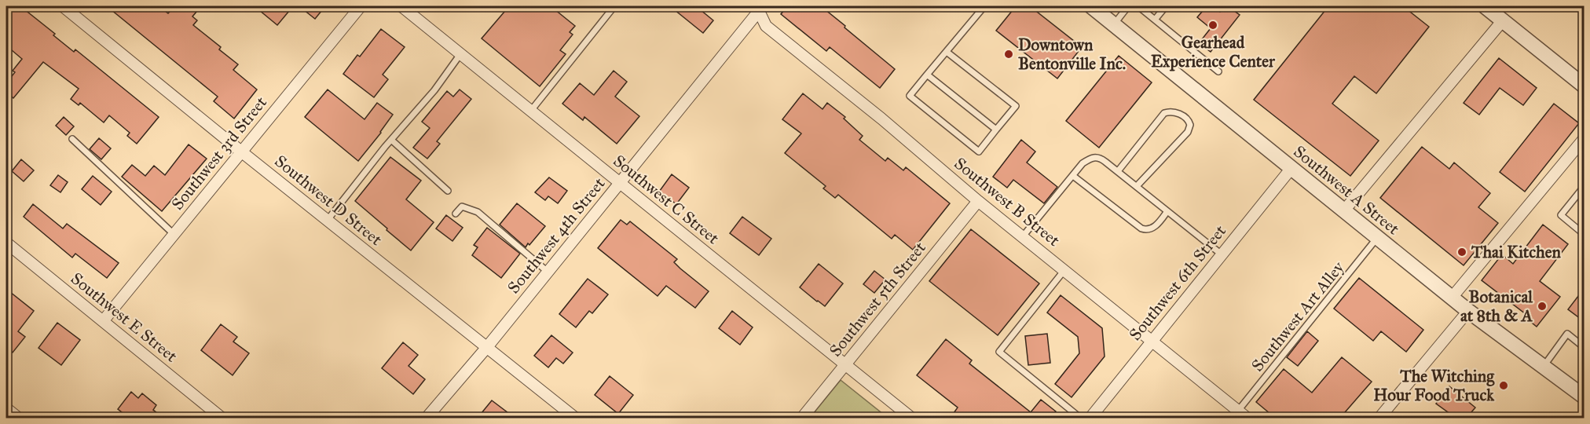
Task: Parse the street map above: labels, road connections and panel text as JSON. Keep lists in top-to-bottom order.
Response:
{
  "streets": {
    "street": [
      "Southwest 3rd Street",
      "Southwest A Street",
      "Southwest C Street",
      "Southwest D Street",
      "Southwest B Street",
      "Southwest 4th Street",
      "Southwest 6th Street",
      "Southwest 5th Street",
      "Southwest E Street"
    ],
    "lane": ["Southwest Art Alley"]
  },
  "crossings": [
    ["Southwest 3rd Street", "Southwest D Street"],
    ["Southwest 3rd Street", "Southwest E Street"],
    ["Southwest A Street", "Southwest 6th Street"],
    ["Southwest A Street", "Southwest Art Alley"],
    ["Southwest C Street", "Southwest 4th Street"],
    ["Southwest C Street", "Southwest 5th Street"],
    ["Southwest D Street", "Southwest 4th Street"],
    ["Southwest B Street", "Southwest 4th Street"],
    ["Southwest B Street", "Southwest 6th Street"],
    ["Southwest B Street", "Southwest 5th Street"],
    ["Southwest B Street", "Southwest Art Alley"]
  ],
  "places": [
    "Gearhead Experience Center",
    "Downtown Bentonville Inc.",
    "Thai Kitchen",
    "Botanical at 8th & A",
    "The Witching Hour Food Truck"
  ]
}
